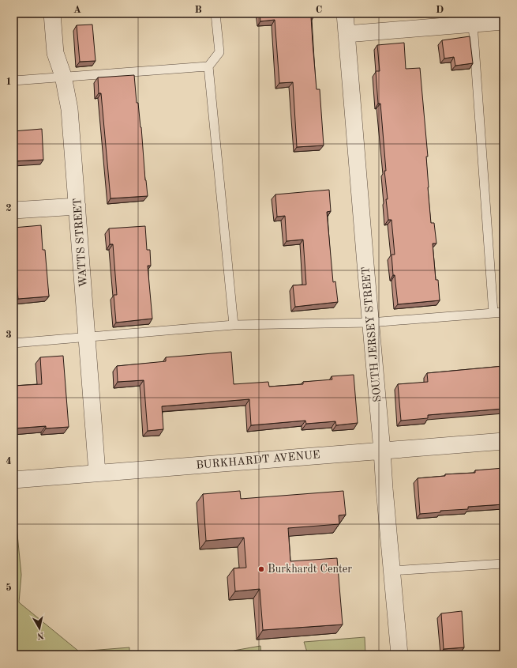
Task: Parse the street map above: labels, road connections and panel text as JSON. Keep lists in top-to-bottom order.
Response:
{
  "streets": {
    "street": ["WATTS STREET", "SOUTH JERSEY STREET", "BURKHARDT AVENUE"]
  },
  "crossings": [
    ["WATTS STREET", "BURKHARDT AVENUE"],
    ["SOUTH JERSEY STREET", "BURKHARDT AVENUE"]
  ],
  "places": ["Burkhardt Center"],
  "north": "bottom",
  "grid": {
    "columns": [
      "A",
      "B",
      "C",
      "D"
    ],
    "rows": [
      "1",
      "2",
      "3",
      "4",
      "5"
    ]
  }
}
